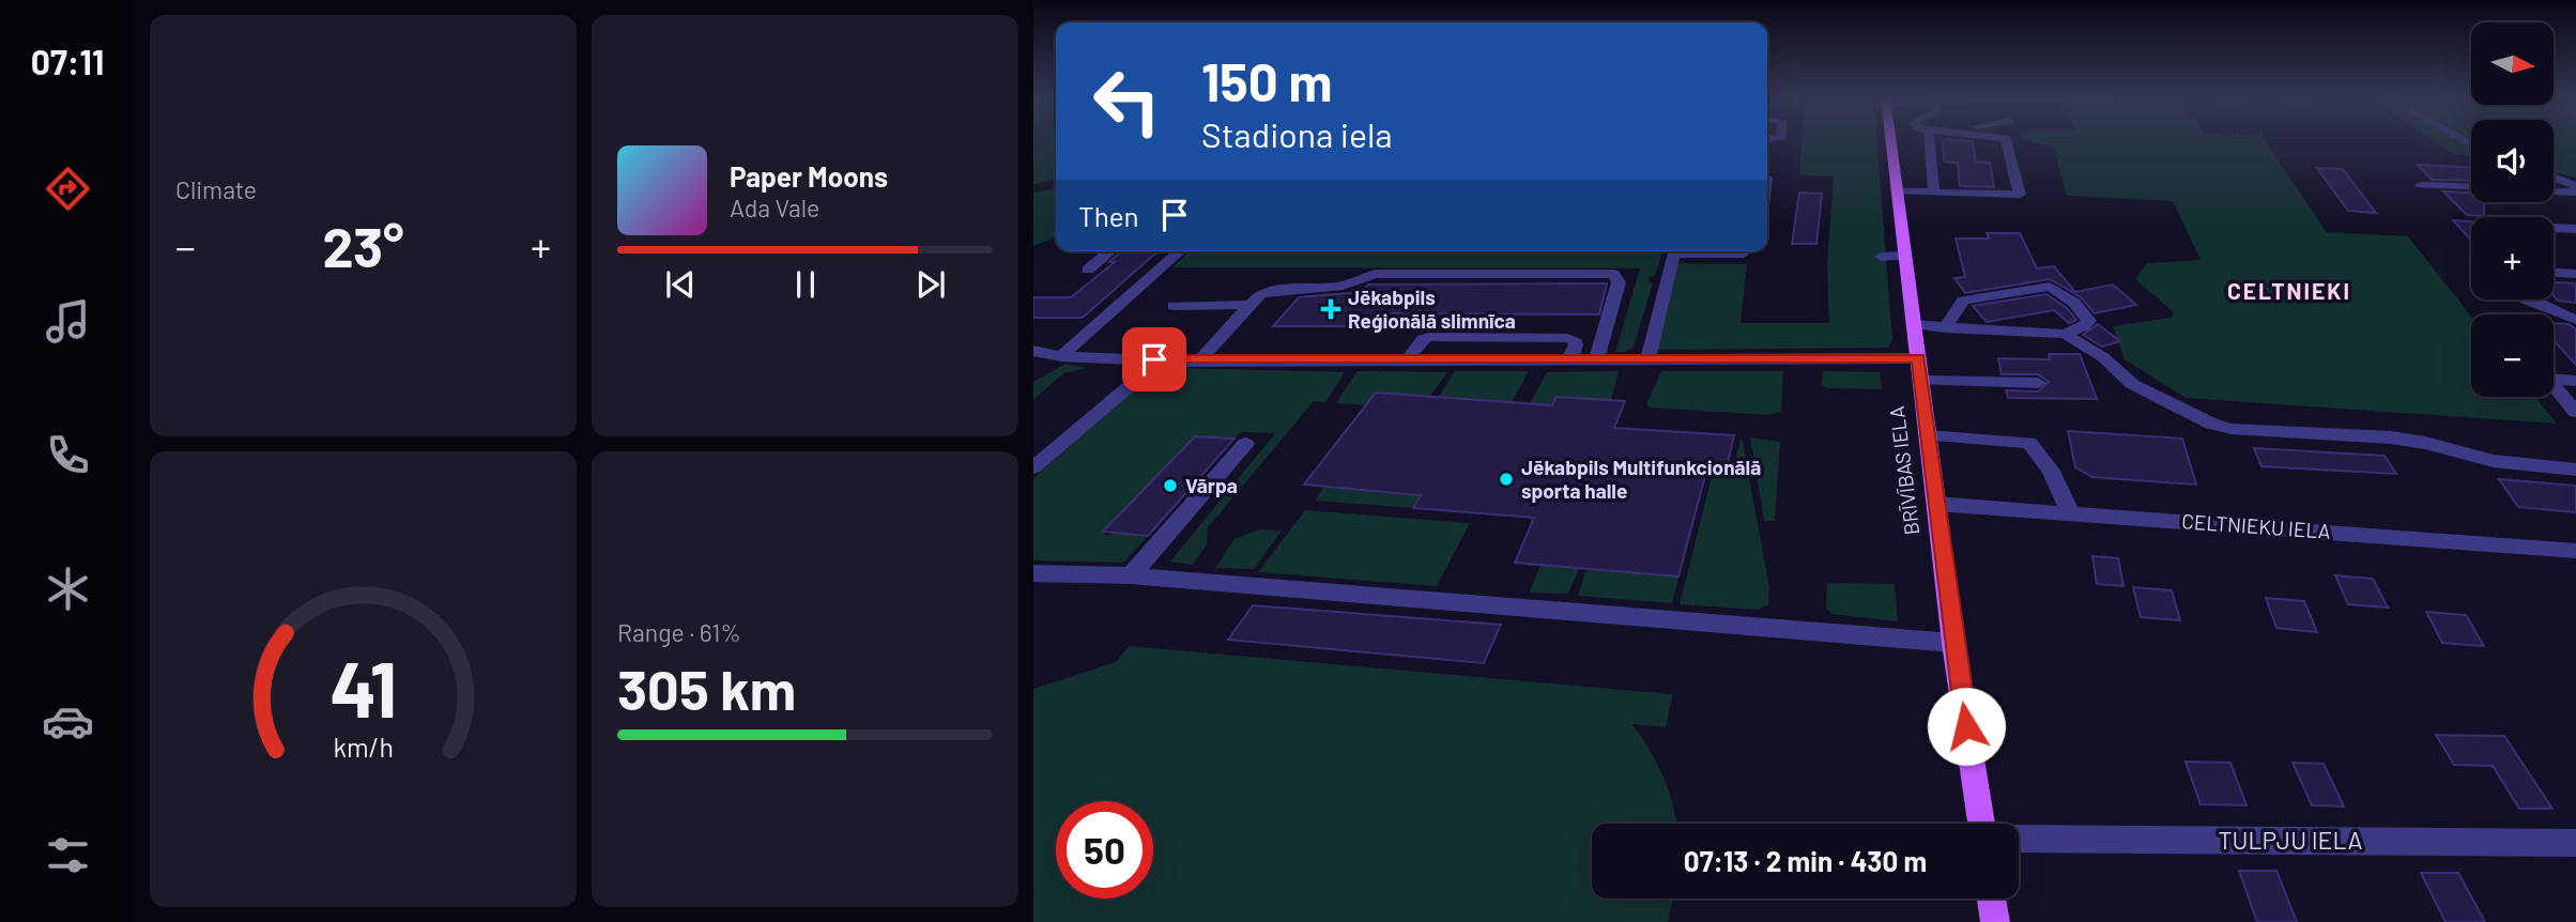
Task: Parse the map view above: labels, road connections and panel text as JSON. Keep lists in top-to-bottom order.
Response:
{
  "streets": {
    "main road": ["BRĪVĪBAS IELA"],
    "street": ["CELTNIEKU IELA", "TULPJU IELA"]
  },
  "crossings": [
    ["BRĪVĪBAS IELA", "CELTNIEKU IELA"]
  ],
  "districts": ["CELTNIEKI"],
  "places": {
    "health": ["Jēkabpils Reģionālā slimnīca"],
    "other": ["Jēkabpils Multifunkcionālā sporta halle", "Vārpa"]
  },
  "north": "right",
  "page": {
    "tabs": "07:11",
    "tile": [
      "Climate",
      ["Range · 61%", "305 km"]
    ],
    "map_buttons": ["+", "−"],
    "turn": ["150 m", "Stadiona iela"],
    "song": ["Paper Moons", "Ada Vale"],
    "then": "Then",
    "heat": ["−", "23°", "+"],
    "limit": "50",
    "trip": "07:13 · 2 min · 430 m",
    "gauge": ["41", "km/h"]
  }
}
